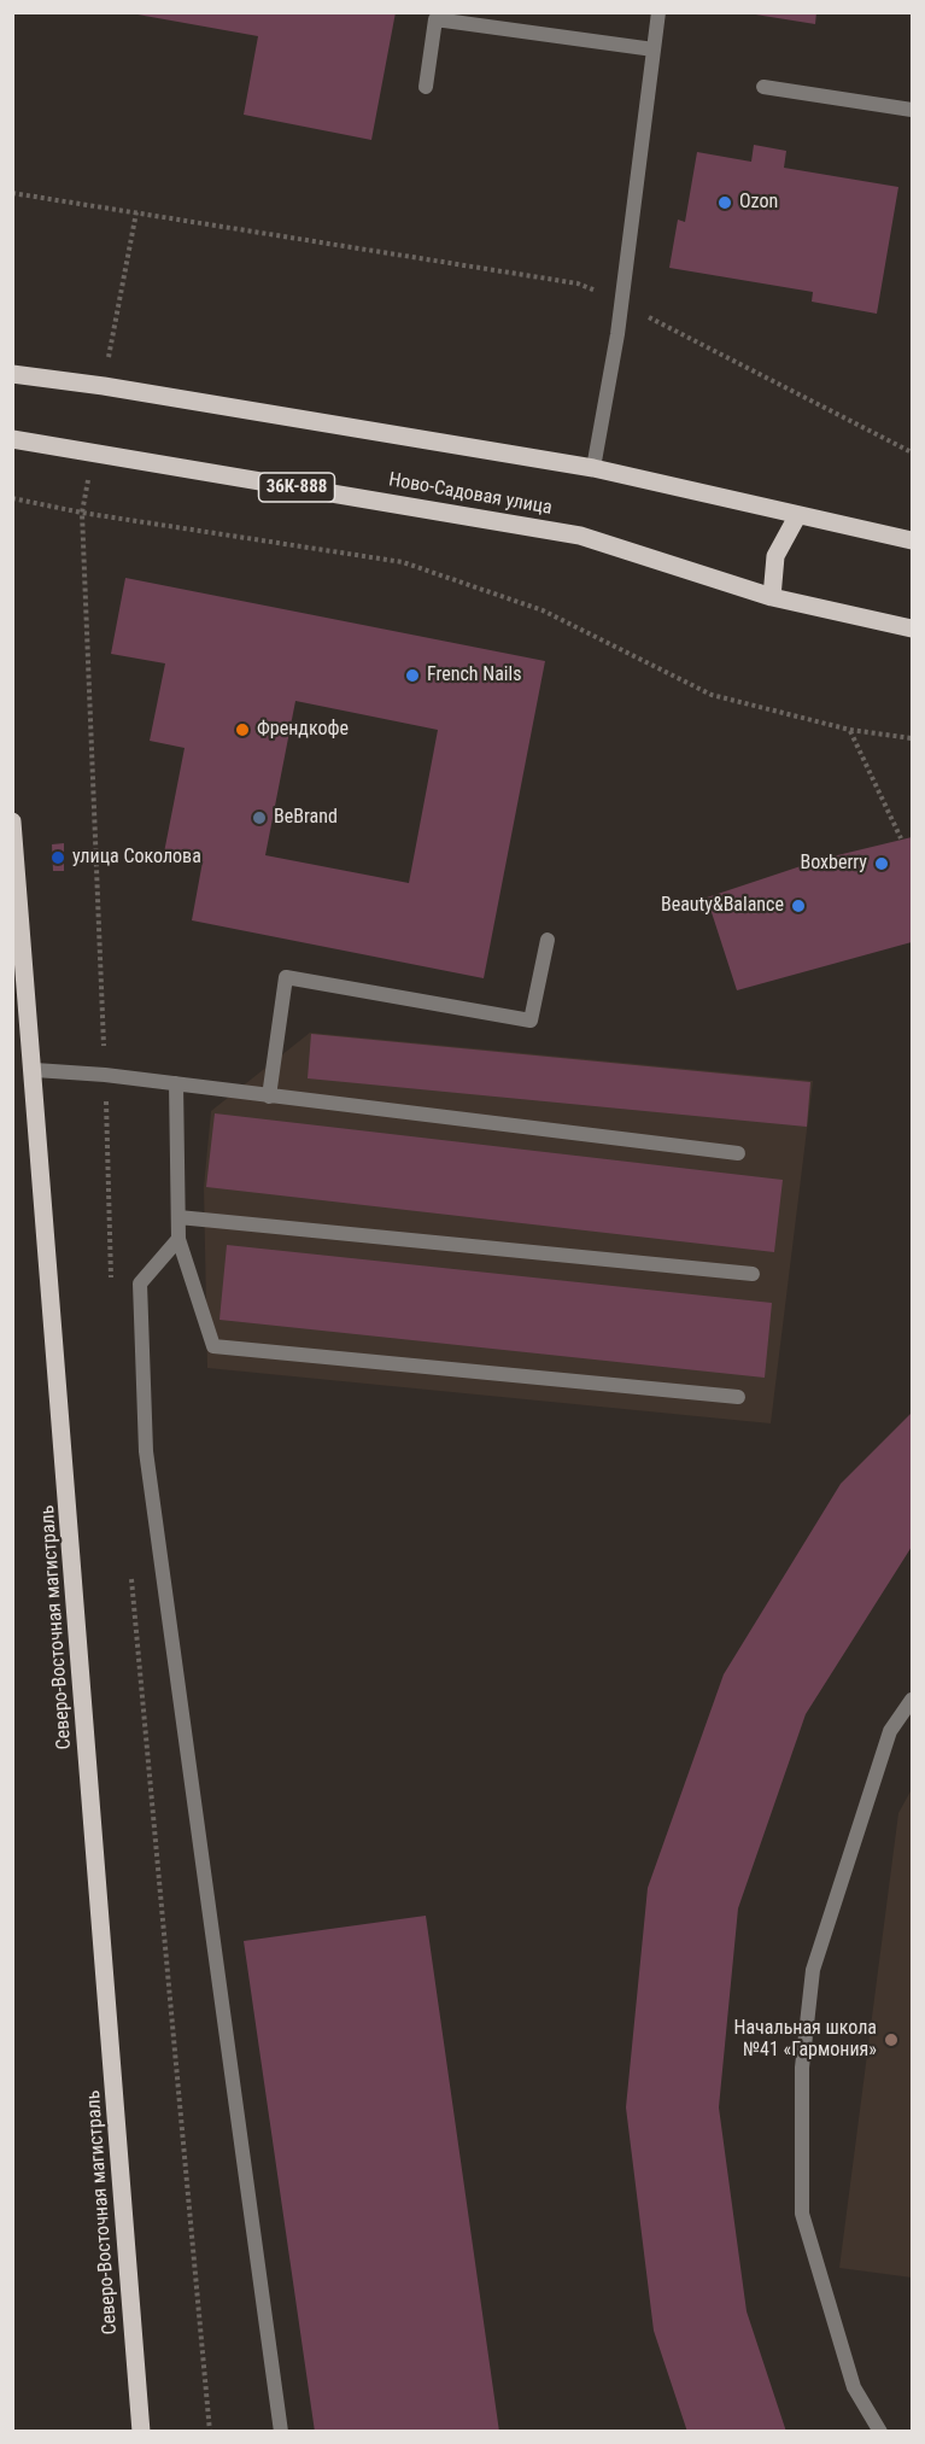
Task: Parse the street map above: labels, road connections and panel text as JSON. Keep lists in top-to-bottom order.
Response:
{
  "streets": {
    "main road": ["36К-888", "Ново-Садовая улица", "Северо-Восточная магистраль"]
  },
  "places": [
    "Ozon",
    "French Nails",
    "Френдкофе",
    "BeBrand",
    "улица Соколова",
    "Boxberry",
    "Beauty&Balance",
    "Начальная школа №41 «Гармония»"
  ]
}
